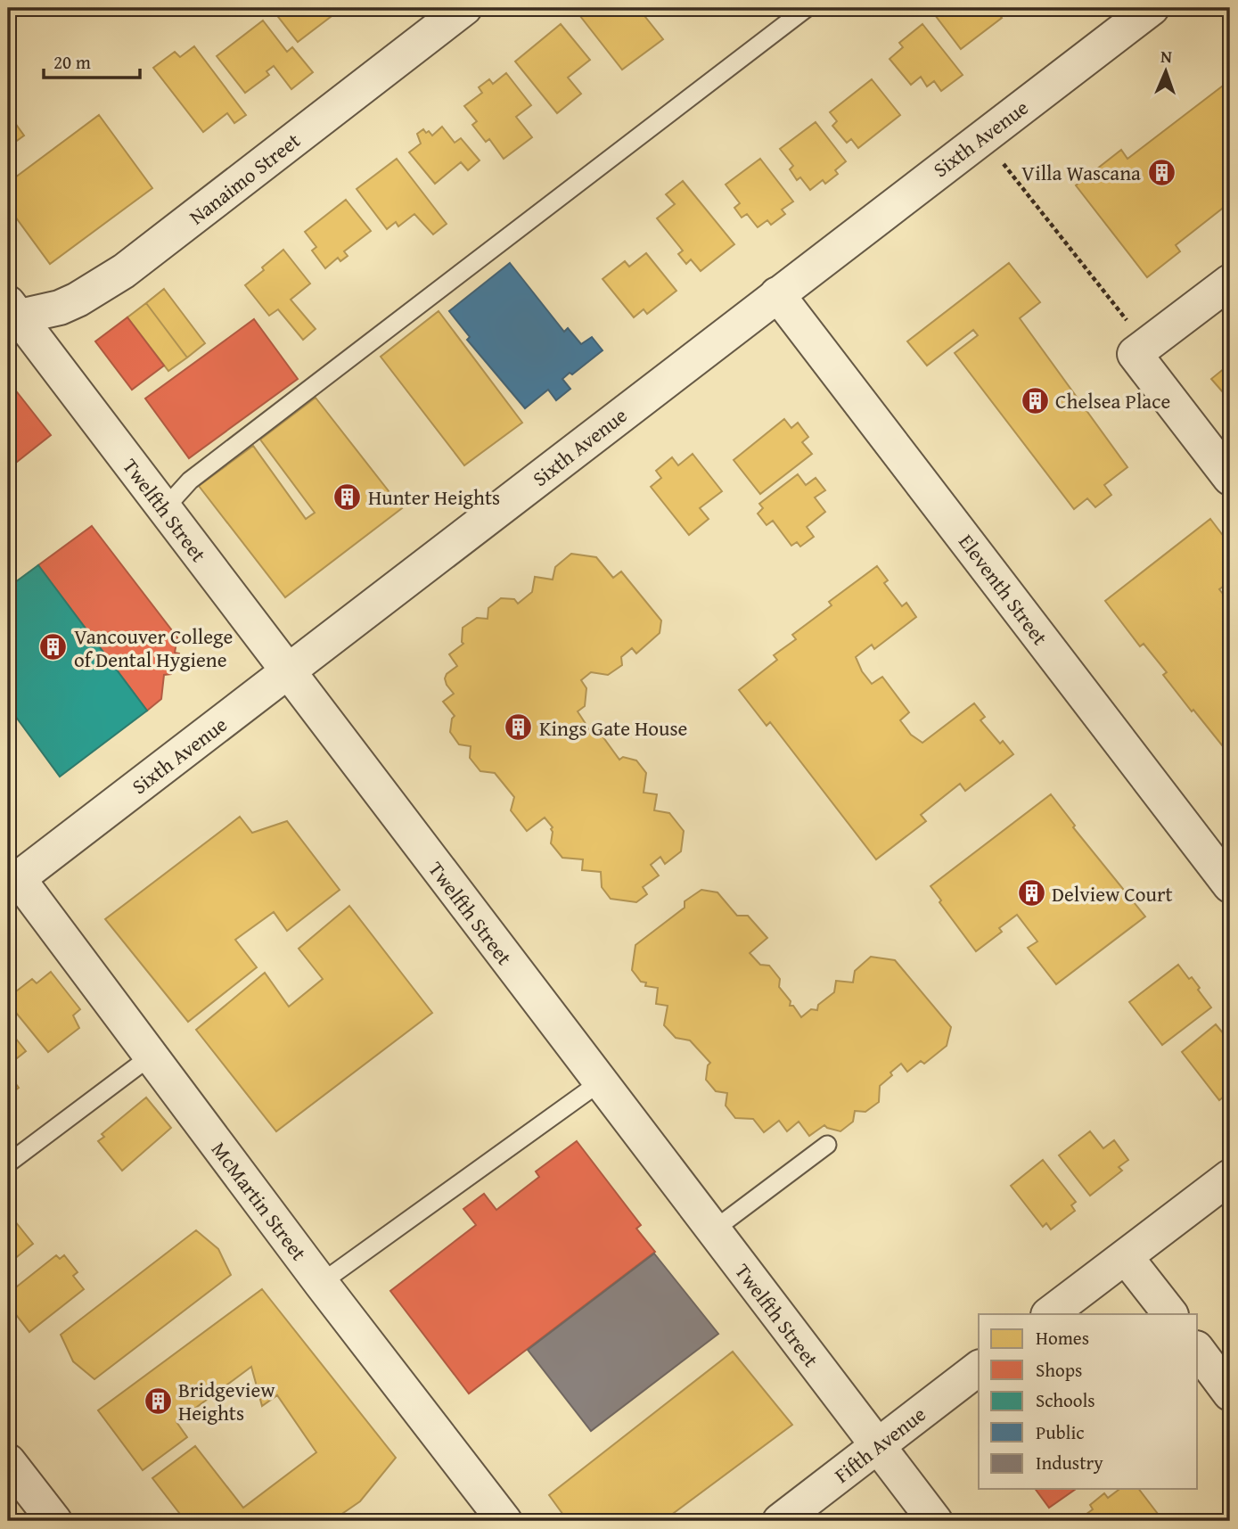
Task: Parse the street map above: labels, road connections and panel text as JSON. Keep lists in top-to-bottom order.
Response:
{
  "streets": {
    "street": [
      "Sixth Avenue",
      "Nanaimo Street",
      "Twelfth Street",
      "Eleventh Street",
      "McMartin Street",
      "Fifth Avenue"
    ]
  },
  "crossings": [
    ["Sixth Avenue", "Twelfth Street"],
    ["Sixth Avenue", "Eleventh Street"],
    ["Sixth Avenue", "McMartin Street"],
    ["Nanaimo Street", "Twelfth Street"],
    ["Twelfth Street", "Fifth Avenue"]
  ],
  "places": {
    "building": [
      "Villa Wascana",
      "Chelsea Place",
      "Hunter Heights",
      "Vancouver College of Dental Hygiene",
      "Kings Gate House",
      "Delview Court",
      "Bridgeview Heights"
    ]
  },
  "legend": [
    "Homes",
    "Shops",
    "Schools",
    "Public",
    "Industry"
  ],
  "scale_bar": "20 m",
  "north": "top"
}
